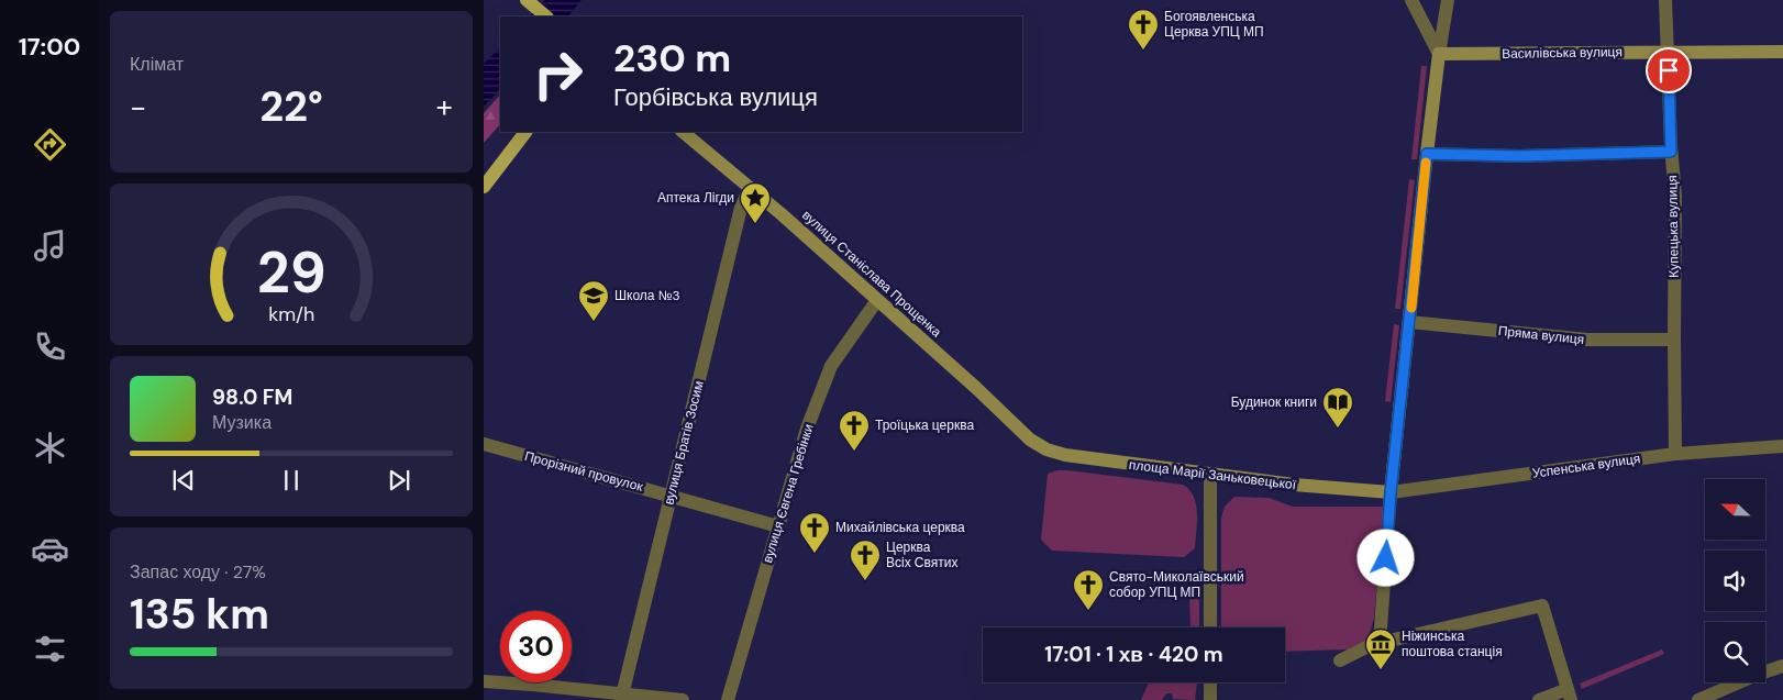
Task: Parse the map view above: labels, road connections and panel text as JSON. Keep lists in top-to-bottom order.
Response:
{
  "streets": {
    "main road": ["Василівська вулиця", "вулиця Станіслава Прощенка", "площа Марії Заньковецької"],
    "street": [
      "Купецька вулиця",
      "Пряма вулиця",
      "вулиця Братів Зосим",
      "Успенська вулиця",
      "Прорізний провулок",
      "вулиця Євгена Гребінки"
    ]
  },
  "crossings": [
    ["Василівська вулиця", "Купецька вулиця"],
    ["Купецька вулиця", "Пряма вулиця"],
    ["Купецька вулиця", "Успенська вулиця"],
    ["вулиця Станіслава Прощенка", "вулиця Братів Зосим"],
    ["вулиця Станіслава Прощенка", "площа Марії Заньковецької"],
    ["вулиця Станіслава Прощенка", "вулиця Євгена Гребінки"],
    ["вулиця Братів Зосим", "Прорізний провулок"],
    ["Успенська вулиця", "площа Марії Заньковецької"],
    ["Прорізний провулок", "вулиця Євгена Гребінки"]
  ],
  "places": {
    "church": [
      "Богоявленська Церква УПЦ МП",
      "Троїцька церква",
      "Михайлівська церква",
      "Церква Всіх Святих",
      "Свято-Миколаївський собор УПЦ МП"
    ],
    "place": ["Аптека Лігди"],
    "school or university": ["Школа №3"],
    "library": ["Будинок книги"],
    "museum": ["Ніжинська поштова станція"]
  },
  "north": "left",
  "page": {
    "tabs": "17:00",
    "tile": [
      "Клімат",
      ["Запас ходу · 27%", "135 km"]
    ],
    "turn": ["230 m", "Горбівська вулиця"],
    "heat": ["−", "22°", "+"],
    "song": ["98.0 FM", "Музика"],
    "limit": "30",
    "trip": "17:01 · 1 хв · 420 m",
    "gauge": ["29", "km/h"]
  }
}
